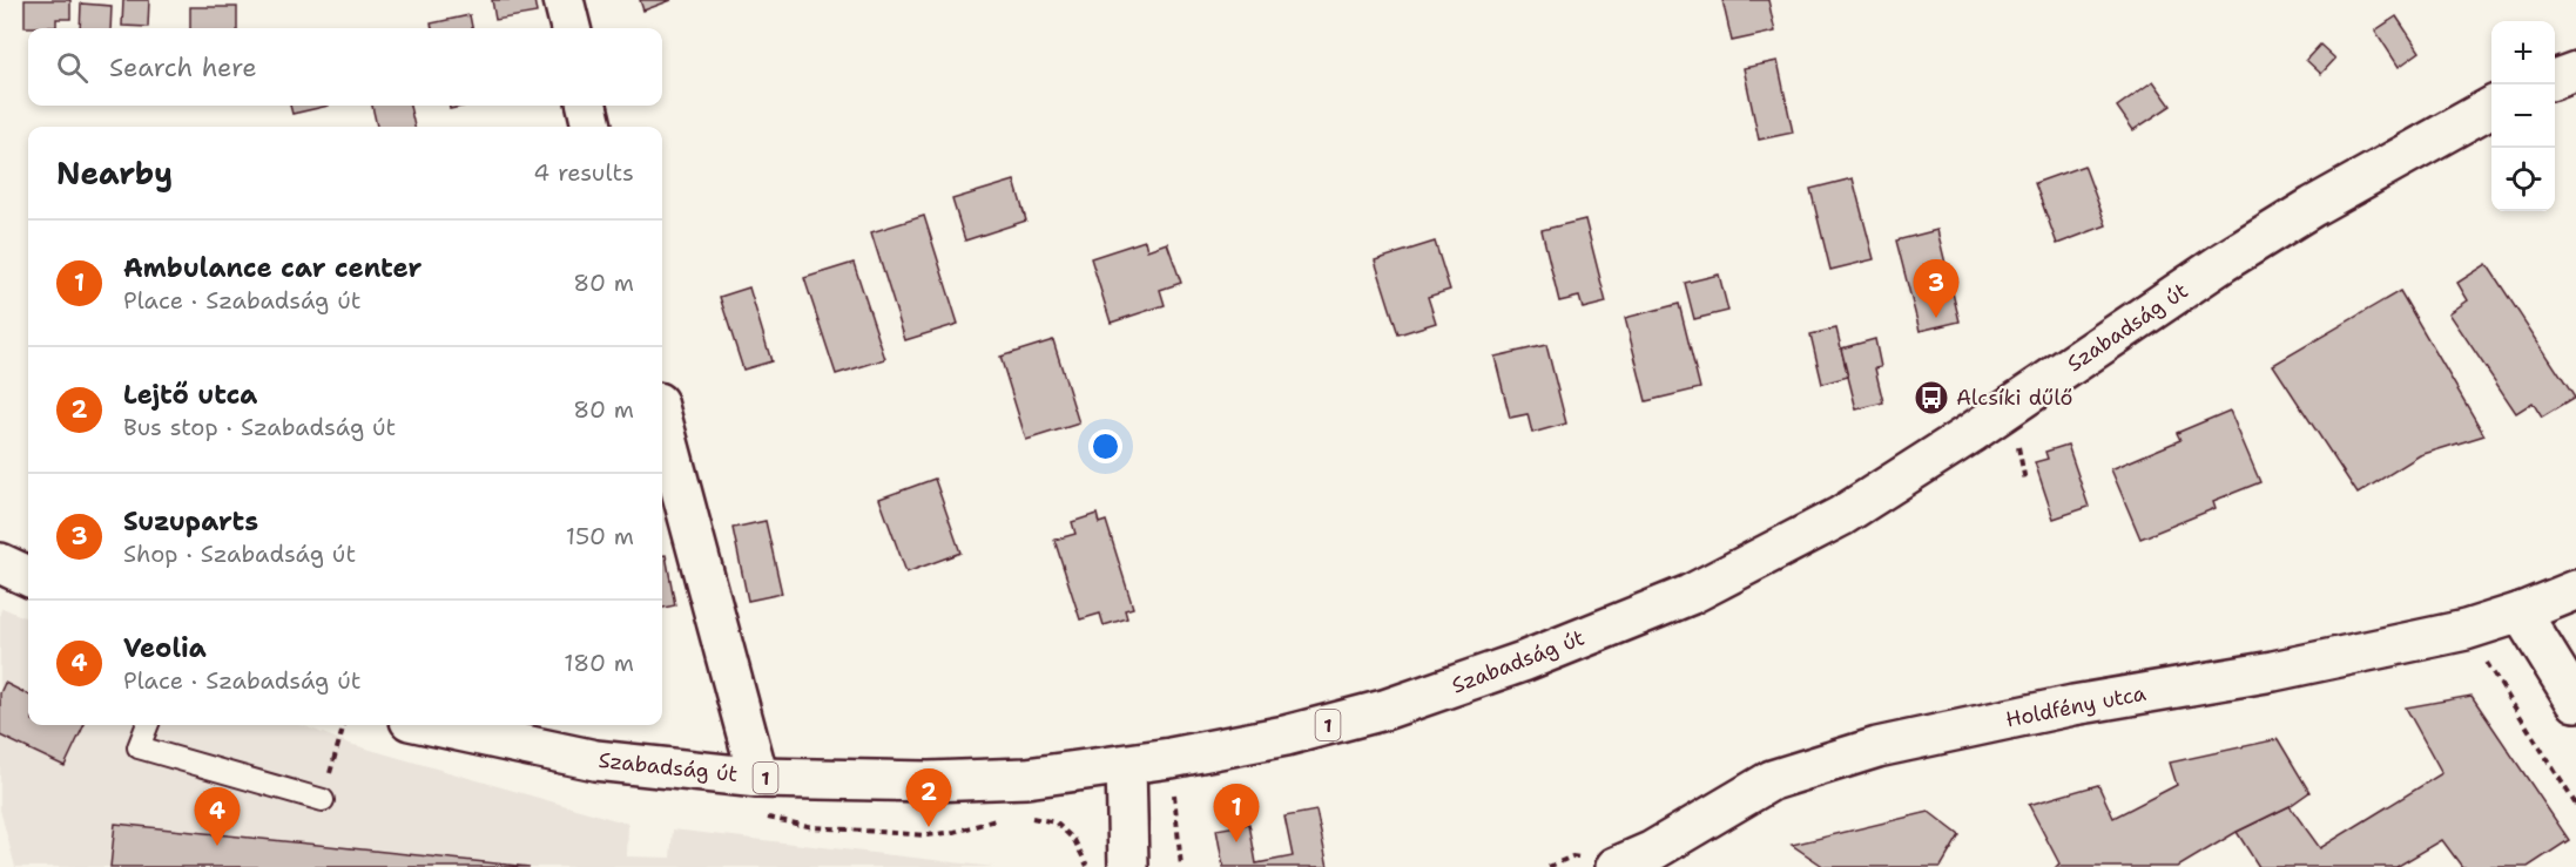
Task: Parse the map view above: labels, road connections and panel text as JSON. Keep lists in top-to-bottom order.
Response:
{
  "streets": {
    "main road": ["Szabadság út", "Holdfény utca", "1"]
  },
  "places": {
    "bus stop": ["Alcsíki dűlő"]
  },
  "page": {
    "map_buttons": ["+", "−"],
    "search": "Search here",
    "heading": ["Nearby", "4 results"],
    "list": [
      {
        "mark": "1",
        "name": "Ambulance car center",
        "note": "Place · Szabadság út",
        "value": "80 m"
      },
      {
        "mark": "2",
        "name": "Lejtő utca",
        "note": "Bus stop · Szabadság út",
        "value": "80 m"
      },
      {
        "mark": "3",
        "name": "Suzuparts",
        "note": "Shop · Szabadság út",
        "value": "150 m"
      },
      {
        "mark": "4",
        "name": "Veolia",
        "note": "Place · Szabadság út",
        "value": "180 m"
      }
    ],
    "pins": [
      "3",
      "2",
      "1",
      "4"
    ]
  }
}
